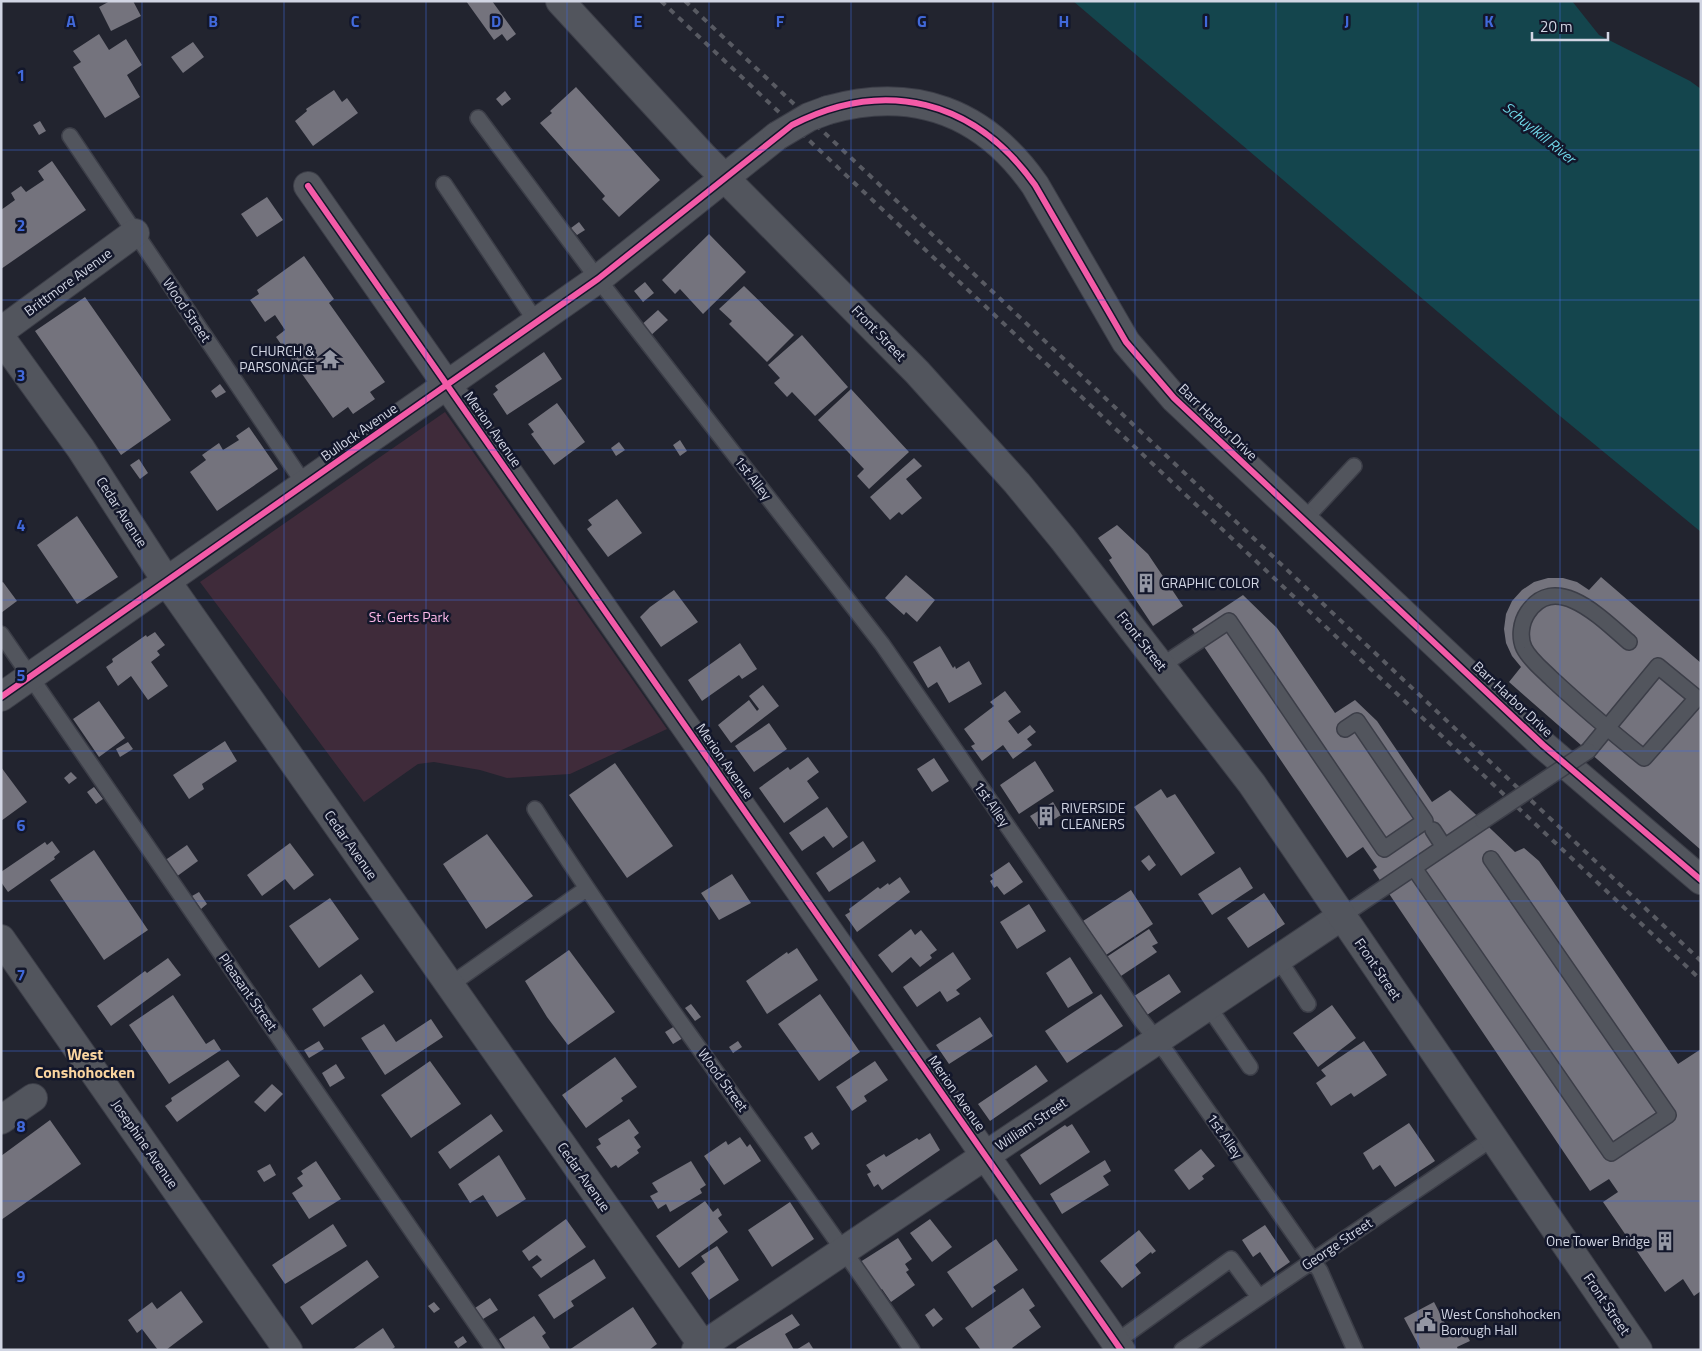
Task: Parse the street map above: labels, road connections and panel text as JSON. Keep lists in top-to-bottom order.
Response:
{
  "streets": {
    "street": [
      "Brittmore Avenue",
      "Front Street",
      "Barr Harbor Drive",
      "Merion Avenue",
      "Bullock Avenue",
      "Cedar Avenue",
      "William Street",
      "Josephine Avenue"
    ],
    "lane": [
      "Wood Street",
      "1st Alley",
      "Pleasant Street",
      "George Street"
    ]
  },
  "crossings": [
    ["Brittmore Avenue", "Wood Street"],
    ["Wood Street", "Bullock Avenue"],
    ["Wood Street", "William Street"],
    ["Front Street", "Barr Harbor Drive"],
    ["Front Street", "Bullock Avenue"],
    ["Front Street", "William Street"],
    ["Front Street", "George Street"],
    ["Barr Harbor Drive", "Bullock Avenue"],
    ["Merion Avenue", "Bullock Avenue"],
    ["Merion Avenue", "William Street"],
    ["Bullock Avenue", "1st Alley"],
    ["Bullock Avenue", "Cedar Avenue"],
    ["Bullock Avenue", "Pleasant Street"],
    ["1st Alley", "William Street"],
    ["1st Alley", "George Street"],
    ["Cedar Avenue", "William Street"]
  ],
  "districts": ["West Conshohocken"],
  "water": ["Schuylkill River"],
  "parks": ["St. Gerts Park"],
  "places": {
    "temple": ["CHURCH & PARSONAGE"],
    "building": ["GRAPHIC COLOR", "RIVERSIDE CLEANERS", "One Tower Bridge"],
    "public building": ["West Conshohocken Borough Hall"]
  },
  "scale_bar": "20 m",
  "grid": {
    "columns": [
      "A",
      "B",
      "C",
      "D",
      "E",
      "F",
      "G",
      "H",
      "I",
      "J",
      "K"
    ],
    "rows": [
      "1",
      "2",
      "3",
      "4",
      "5",
      "6",
      "7",
      "8",
      "9"
    ]
  }
}
